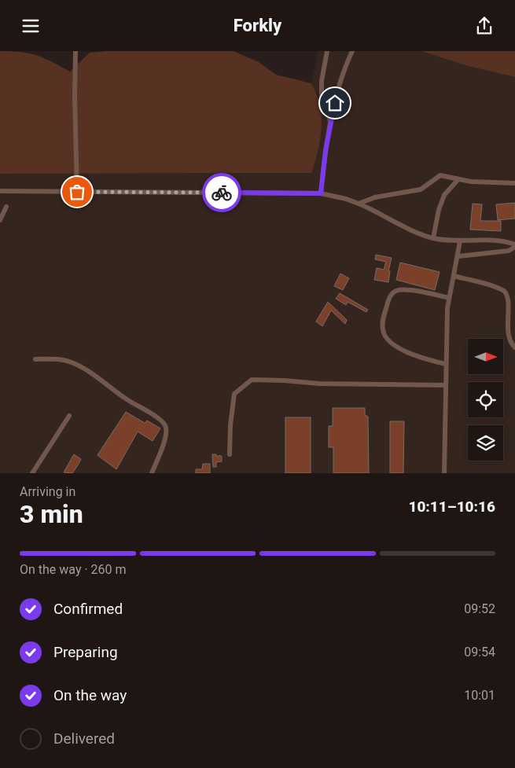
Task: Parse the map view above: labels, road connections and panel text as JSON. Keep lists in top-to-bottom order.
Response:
{
  "north": "right",
  "page": {
    "header": "Forkly",
    "heading": ["3 min", "Arriving in", "10:11–10:16"],
    "bar": "On the way · 260 m",
    "list": [
      ["Confirmed", "09:52"],
      ["Preparing", "09:54"],
      ["On the way", "10:01"],
      "Delivered"
    ]
  }
}
